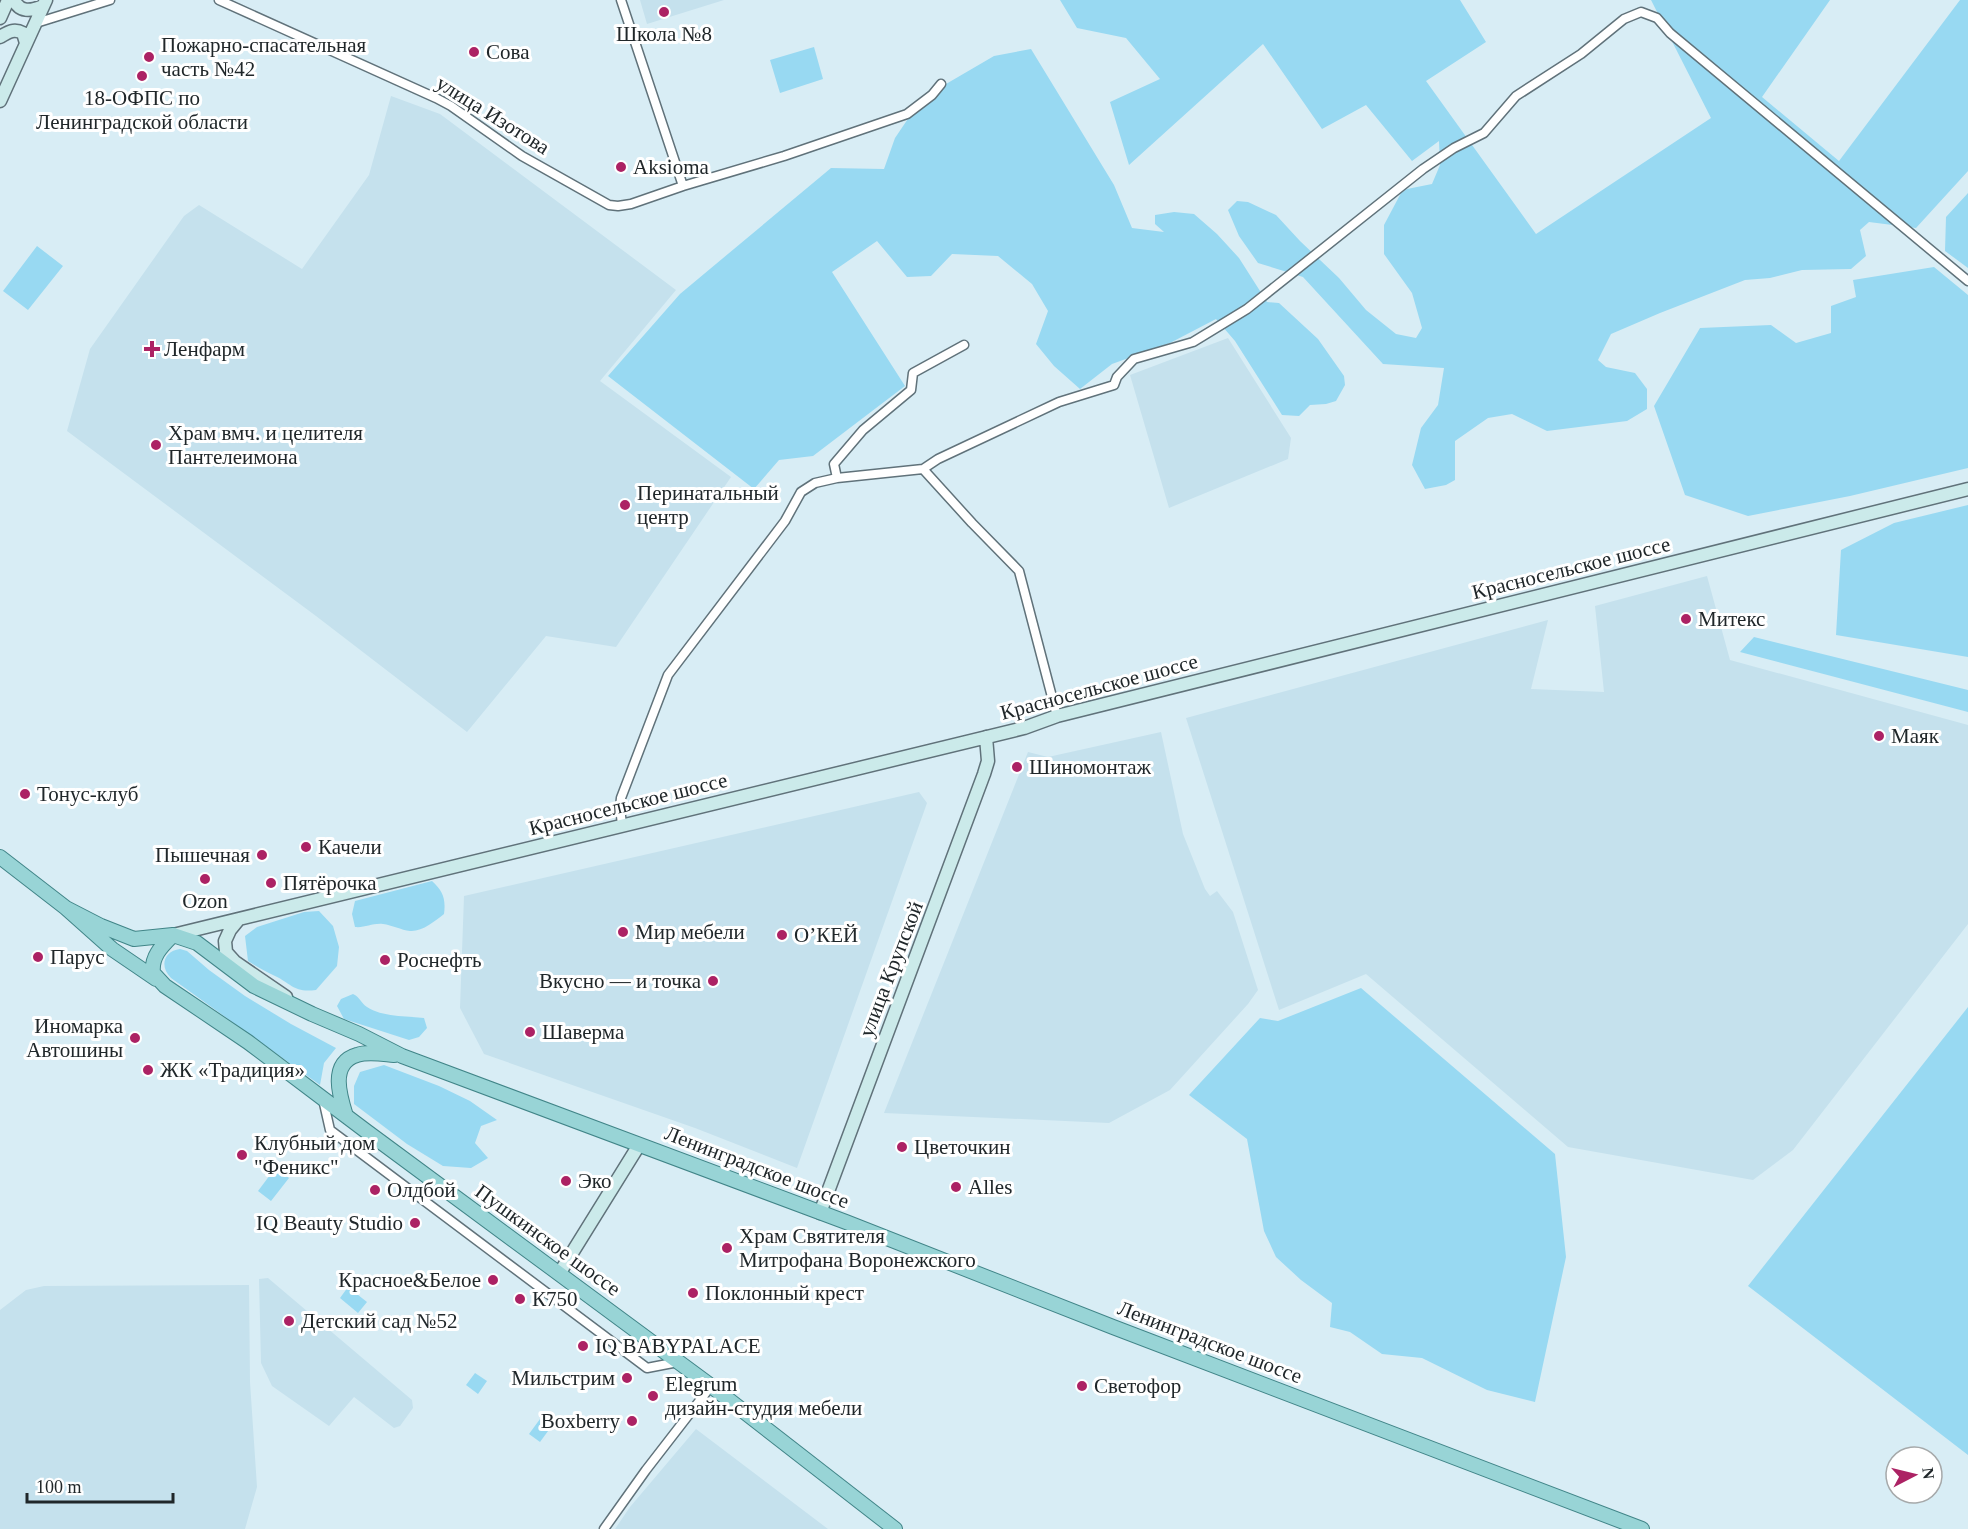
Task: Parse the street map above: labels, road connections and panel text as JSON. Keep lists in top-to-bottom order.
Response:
{
  "streets": {
    "main road": [
      "Красносельское шоссе",
      "улица Крупской",
      "Ленинградское шоссе",
      "Пушкинское шоссе"
    ],
    "street": ["улица Изотова"]
  },
  "crossings": [
    ["Красносельское шоссе", "улица Крупской"],
    ["Красносельское шоссе", "Ленинградское шоссе"],
    ["улица Крупской", "Ленинградское шоссе"]
  ],
  "places": {
    "other": [
      "Школа №8",
      "Сова",
      "Пожарно-спасательная часть №42",
      "18-ОФПС по Ленинградской области",
      "Aksioma",
      "Храм вмч. и целителя Пантелеимона",
      "Перинатальный центр",
      "Митекс",
      "Маяк",
      "Шиномонтаж",
      "Тонус-клуб",
      "Качели",
      "Пышечная",
      "Ozon",
      "Пятёрочка",
      "Мир мебели",
      "О’КЕЙ",
      "Парус",
      "Роснефть",
      "Вкусно — и точка",
      "Шаверма",
      "Иномарка Автошины",
      "ЖК «Традиция»",
      "Цветочкин",
      "Клубный дом \"Феникс\"",
      "Эко",
      "Alles",
      "Олдбой",
      "IQ Beauty Studio",
      "Храм Святителя Митрофана Воронежского",
      "Красное&Белое",
      "Поклонный крест",
      "К750",
      "Детский сад №52",
      "IQ BABYPALACE",
      "Мильстрим",
      "Светофор",
      "Elegrum дизайн-студия мебели",
      "Boxberry"
    ],
    "health": ["Ленфарм"]
  },
  "scale_bar": "100 m",
  "north": "right"
}
